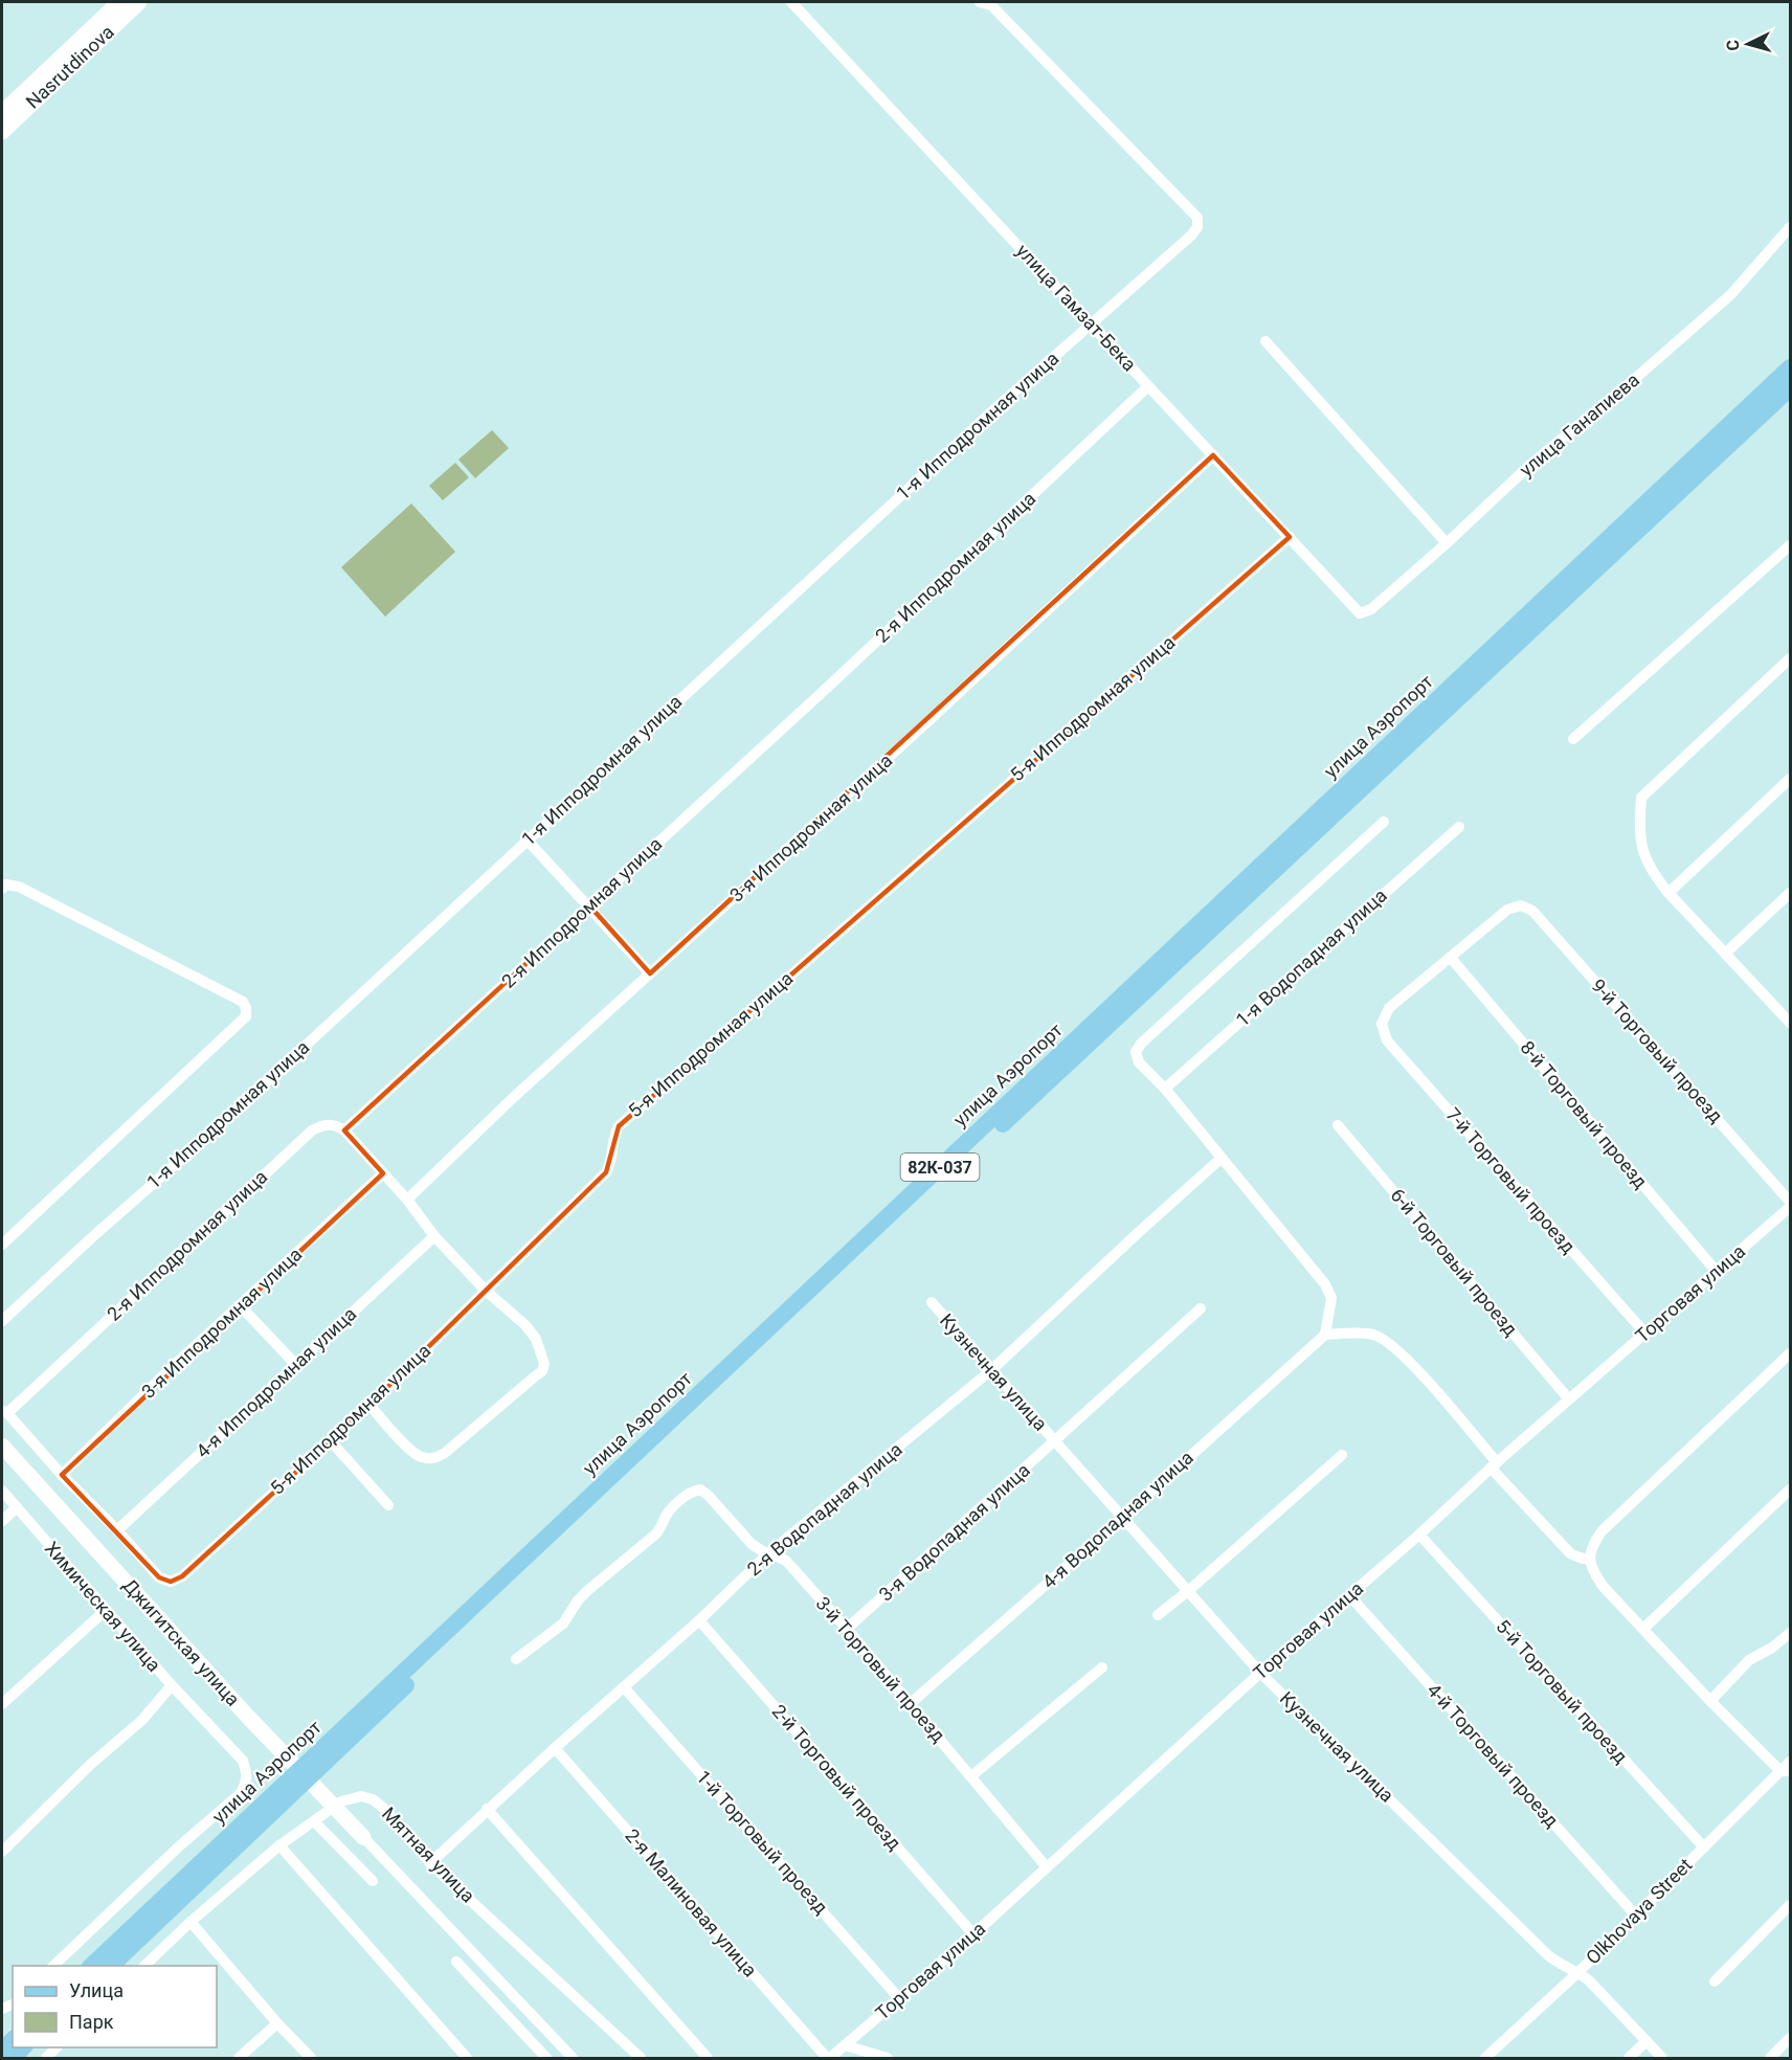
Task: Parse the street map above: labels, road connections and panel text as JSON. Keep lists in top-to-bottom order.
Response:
{
  "streets": {
    "main road": ["улица Аэропорт", "82К-037"],
    "street": [
      "Nasrutdinova",
      "улица Гамзат-Бека",
      "улица Ганапиева",
      "1-я Ипподромная улица",
      "2-я Ипподромная улица",
      "5-я Ипподромная улица",
      "3-я Ипподромная улица",
      "1-я Водопадная улица",
      "9-й Торговый проезд",
      "8-й Торговый проезд",
      "7-й Торговый проезд",
      "6-й Торговый проезд",
      "Торговая улица",
      "Кузнечная улица",
      "4-я Ипподромная улица",
      "2-я Водопадная улица",
      "4-я Водопадная улица",
      "3-я Водопадная улица",
      "Химическая улица",
      "Джигитская улица",
      "3-й Торговый проезд",
      "5-й Торговый проезд",
      "4-й Торговый проезд",
      "2-й Торговый проезд",
      "1-й Торговый проезд",
      "Мятная улица",
      "2-я Малиновая улица",
      "Olkhovaya Street"
    ]
  },
  "crossings": [
    ["улица Гамзат-Бека", "улица Ганапиева"],
    ["улица Гамзат-Бека", "1-я Ипподромная улица"],
    ["улица Гамзат-Бека", "2-я Ипподромная улица"],
    ["улица Гамзат-Бека", "5-я Ипподромная улица"],
    ["улица Гамзат-Бека", "3-я Ипподромная улица"],
    ["5-я Ипподромная улица", "4-я Ипподромная улица"],
    ["9-й Торговый проезд", "8-й Торговый проезд"],
    ["9-й Торговый проезд", "7-й Торговый проезд"],
    ["8-й Торговый проезд", "7-й Торговый проезд"],
    ["8-й Торговый проезд", "Торговая улица"],
    ["7-й Торговый проезд", "Торговая улица"],
    ["6-й Торговый проезд", "Торговая улица"],
    ["Торговая улица", "Кузнечная улица"],
    ["Торговая улица", "3-й Торговый проезд"],
    ["Торговая улица", "5-й Торговый проезд"],
    ["Торговая улица", "4-й Торговый проезд"],
    ["Торговая улица", "2-й Торговый проезд"],
    ["Торговая улица", "1-й Торговый проезд"],
    ["Торговая улица", "2-я Малиновая улица"],
    ["Кузнечная улица", "2-я Водопадная улица"],
    ["Кузнечная улица", "4-я Водопадная улица"],
    ["Кузнечная улица", "3-я Водопадная улица"],
    ["Кузнечная улица", "Olkhovaya Street"],
    ["2-я Водопадная улица", "3-й Торговый проезд"],
    ["2-я Водопадная улица", "2-й Торговый проезд"],
    ["2-я Водопадная улица", "1-й Торговый проезд"],
    ["2-я Водопадная улица", "Мятная улица"],
    ["2-я Водопадная улица", "2-я Малиновая улица"],
    ["4-я Водопадная улица", "3-й Торговый проезд"],
    ["3-я Водопадная улица", "3-й Торговый проезд"],
    ["5-й Торговый проезд", "Olkhovaya Street"],
    ["4-й Торговый проезд", "Olkhovaya Street"]
  ],
  "legend": ["Улица", "Парк"],
  "north": "left"
}
